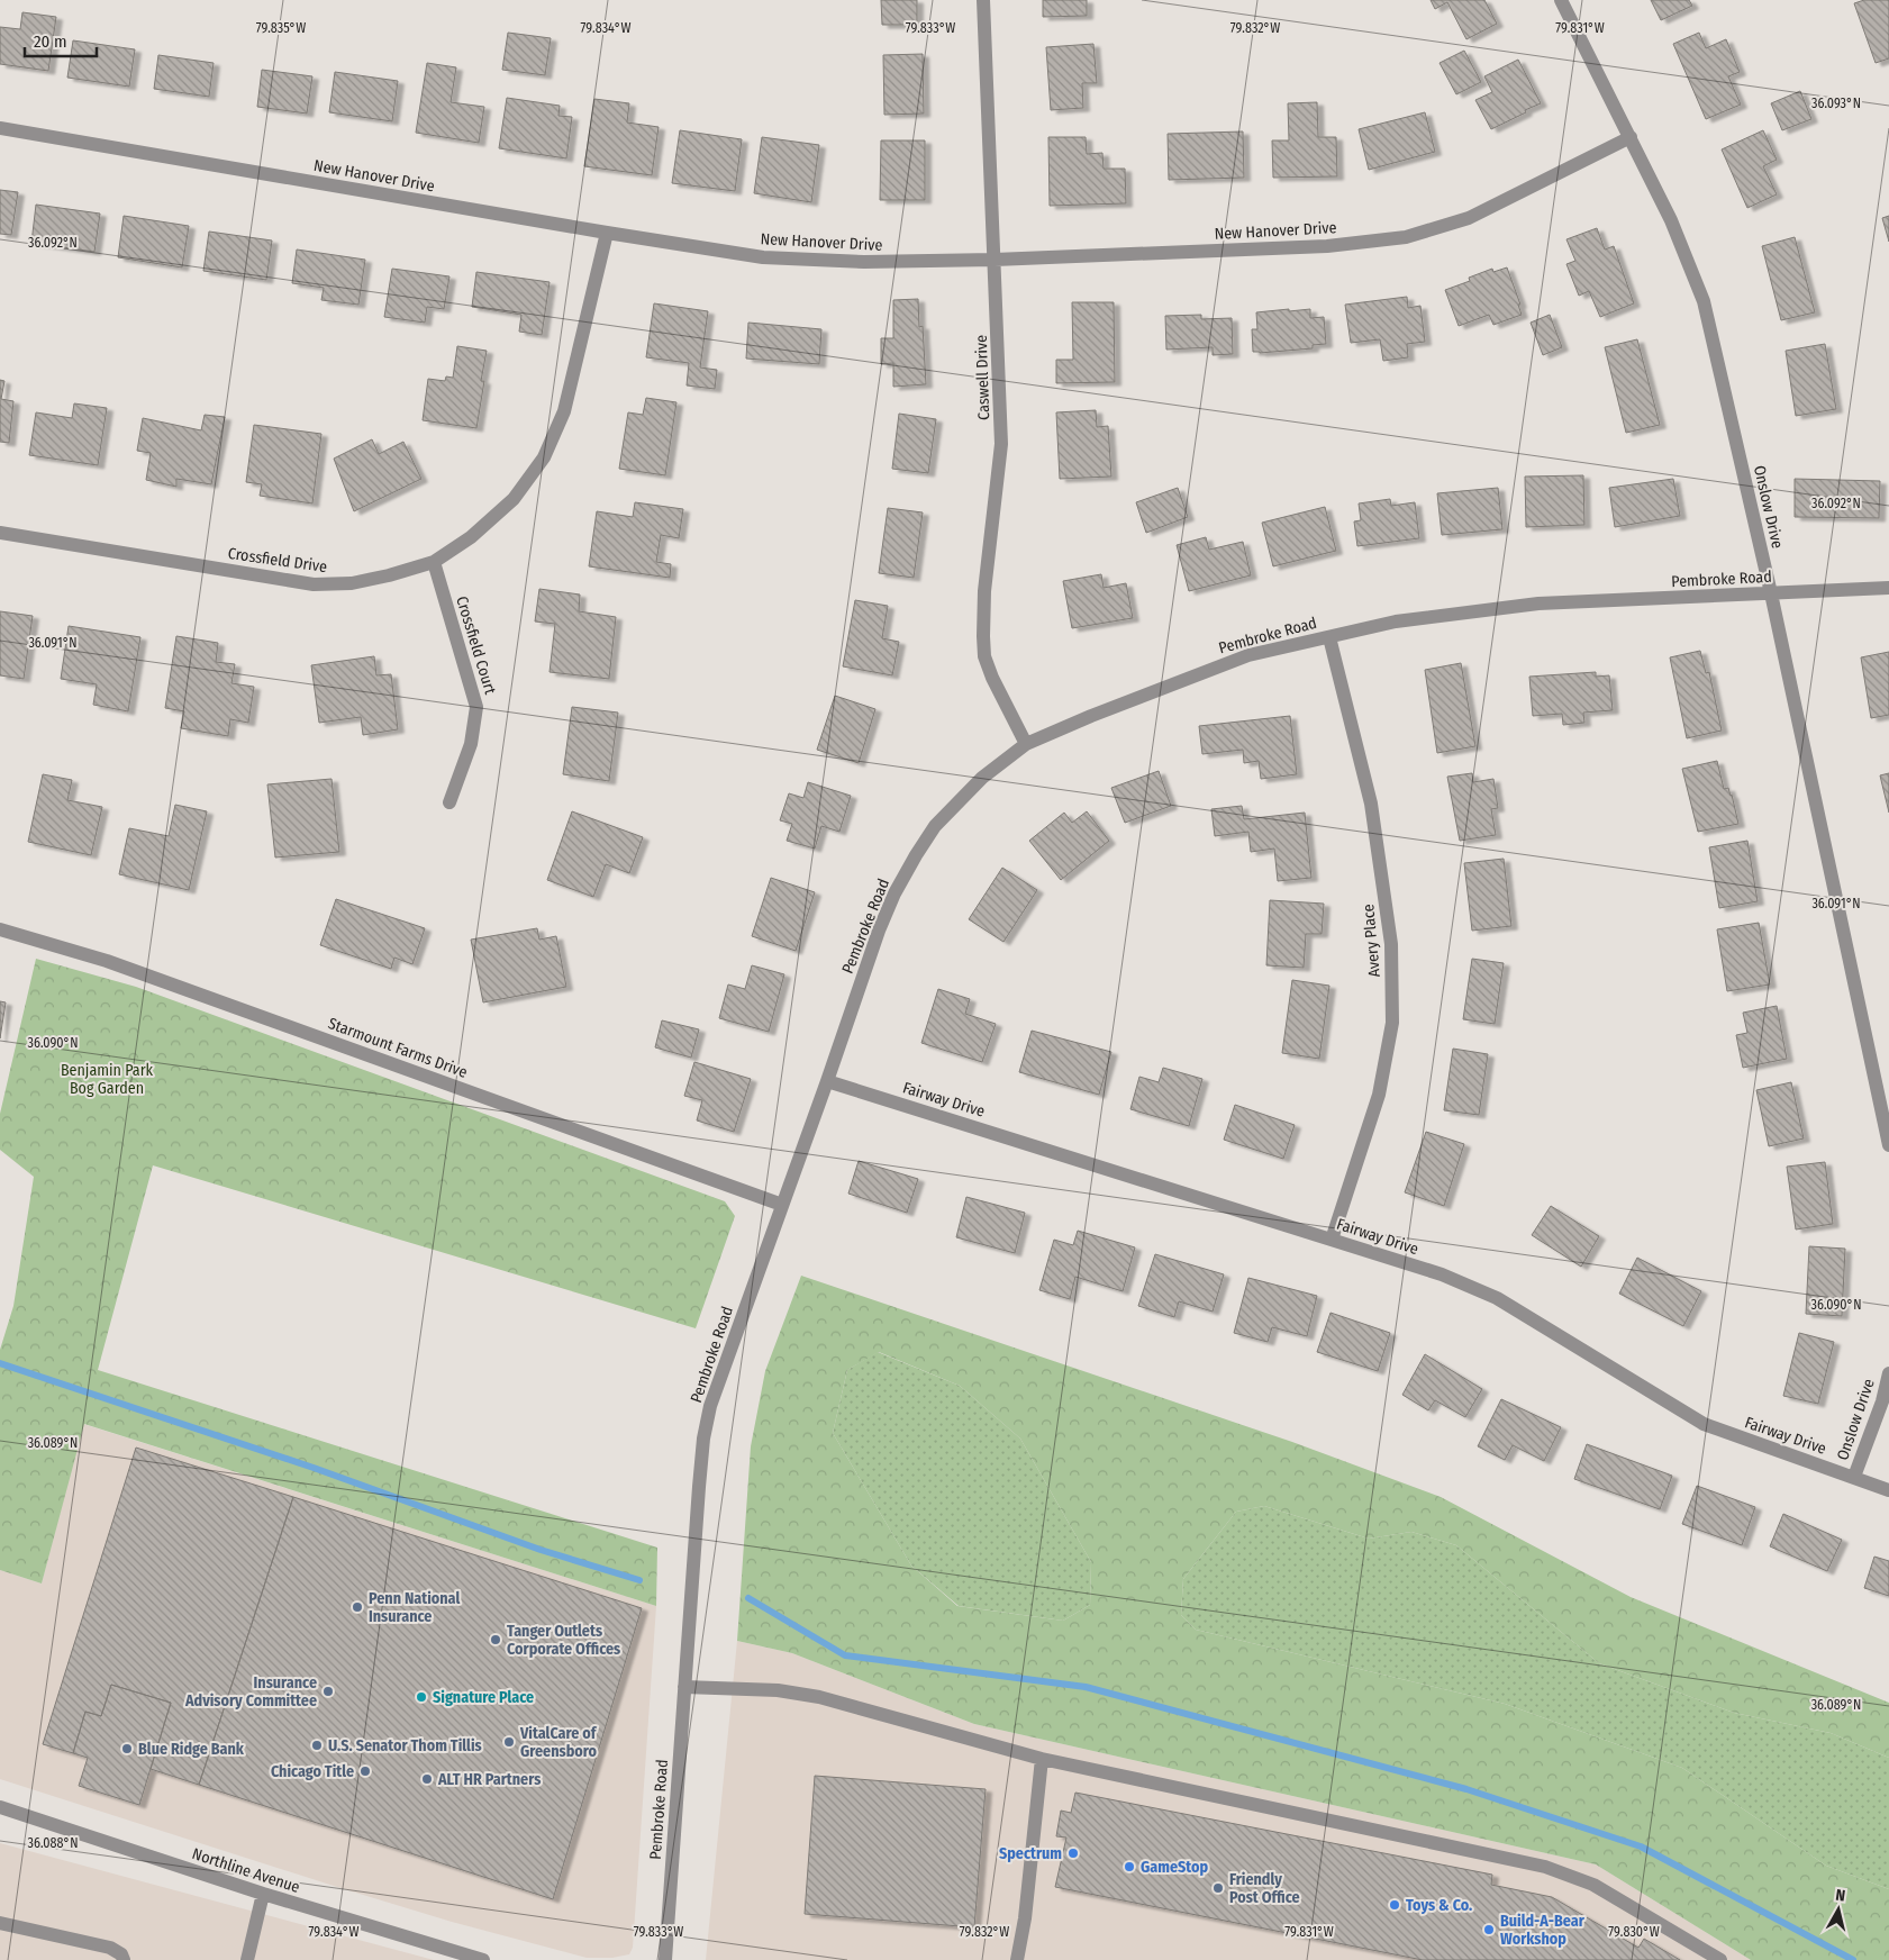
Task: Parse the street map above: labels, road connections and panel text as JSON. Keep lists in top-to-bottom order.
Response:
{
  "streets": {
    "street": [
      "New Hanover Drive",
      "Caswell Drive",
      "Onslow Drive",
      "Crossfield Drive",
      "Pembroke Road",
      "Crossfield Court",
      "Avery Place",
      "Starmount Farms Drive",
      "Fairway Drive",
      "Northline Avenue"
    ]
  },
  "crossings": [
    ["New Hanover Drive", "Caswell Drive"],
    ["New Hanover Drive", "Onslow Drive"],
    ["New Hanover Drive", "Crossfield Drive"],
    ["Caswell Drive", "Pembroke Road"],
    ["Onslow Drive", "Pembroke Road"],
    ["Onslow Drive", "Fairway Drive"],
    ["Crossfield Drive", "Crossfield Court"],
    ["Pembroke Road", "Avery Place"],
    ["Pembroke Road", "Starmount Farms Drive"],
    ["Pembroke Road", "Fairway Drive"],
    ["Avery Place", "Fairway Drive"]
  ],
  "parks": ["Benjamin Park Bog Garden"],
  "places": [
    "Penn National Insurance",
    "Tanger Outlets Corporate Offices",
    "Insurance Advisory Committee",
    "Signature Place",
    "VitalCare of Greensboro",
    "U.S. Senator Thom Tillis",
    "Blue Ridge Bank",
    "Chicago Title",
    "ALT HR Partners",
    "Spectrum",
    "GameStop",
    "Friendly Post Office",
    "Toys & Co.",
    "Build-A-Bear Workshop"
  ],
  "scale_bar": "20 m",
  "north": "top",
  "coordinates": [
    "79.835°W",
    "79.834°W",
    "79.833°W",
    "79.832°W",
    "79.831°W",
    "36.093°N",
    "36.092°N",
    "36.091°N",
    "36.090°N",
    "36.089°N",
    "36.088°N",
    "79.830°W"
  ]
}
